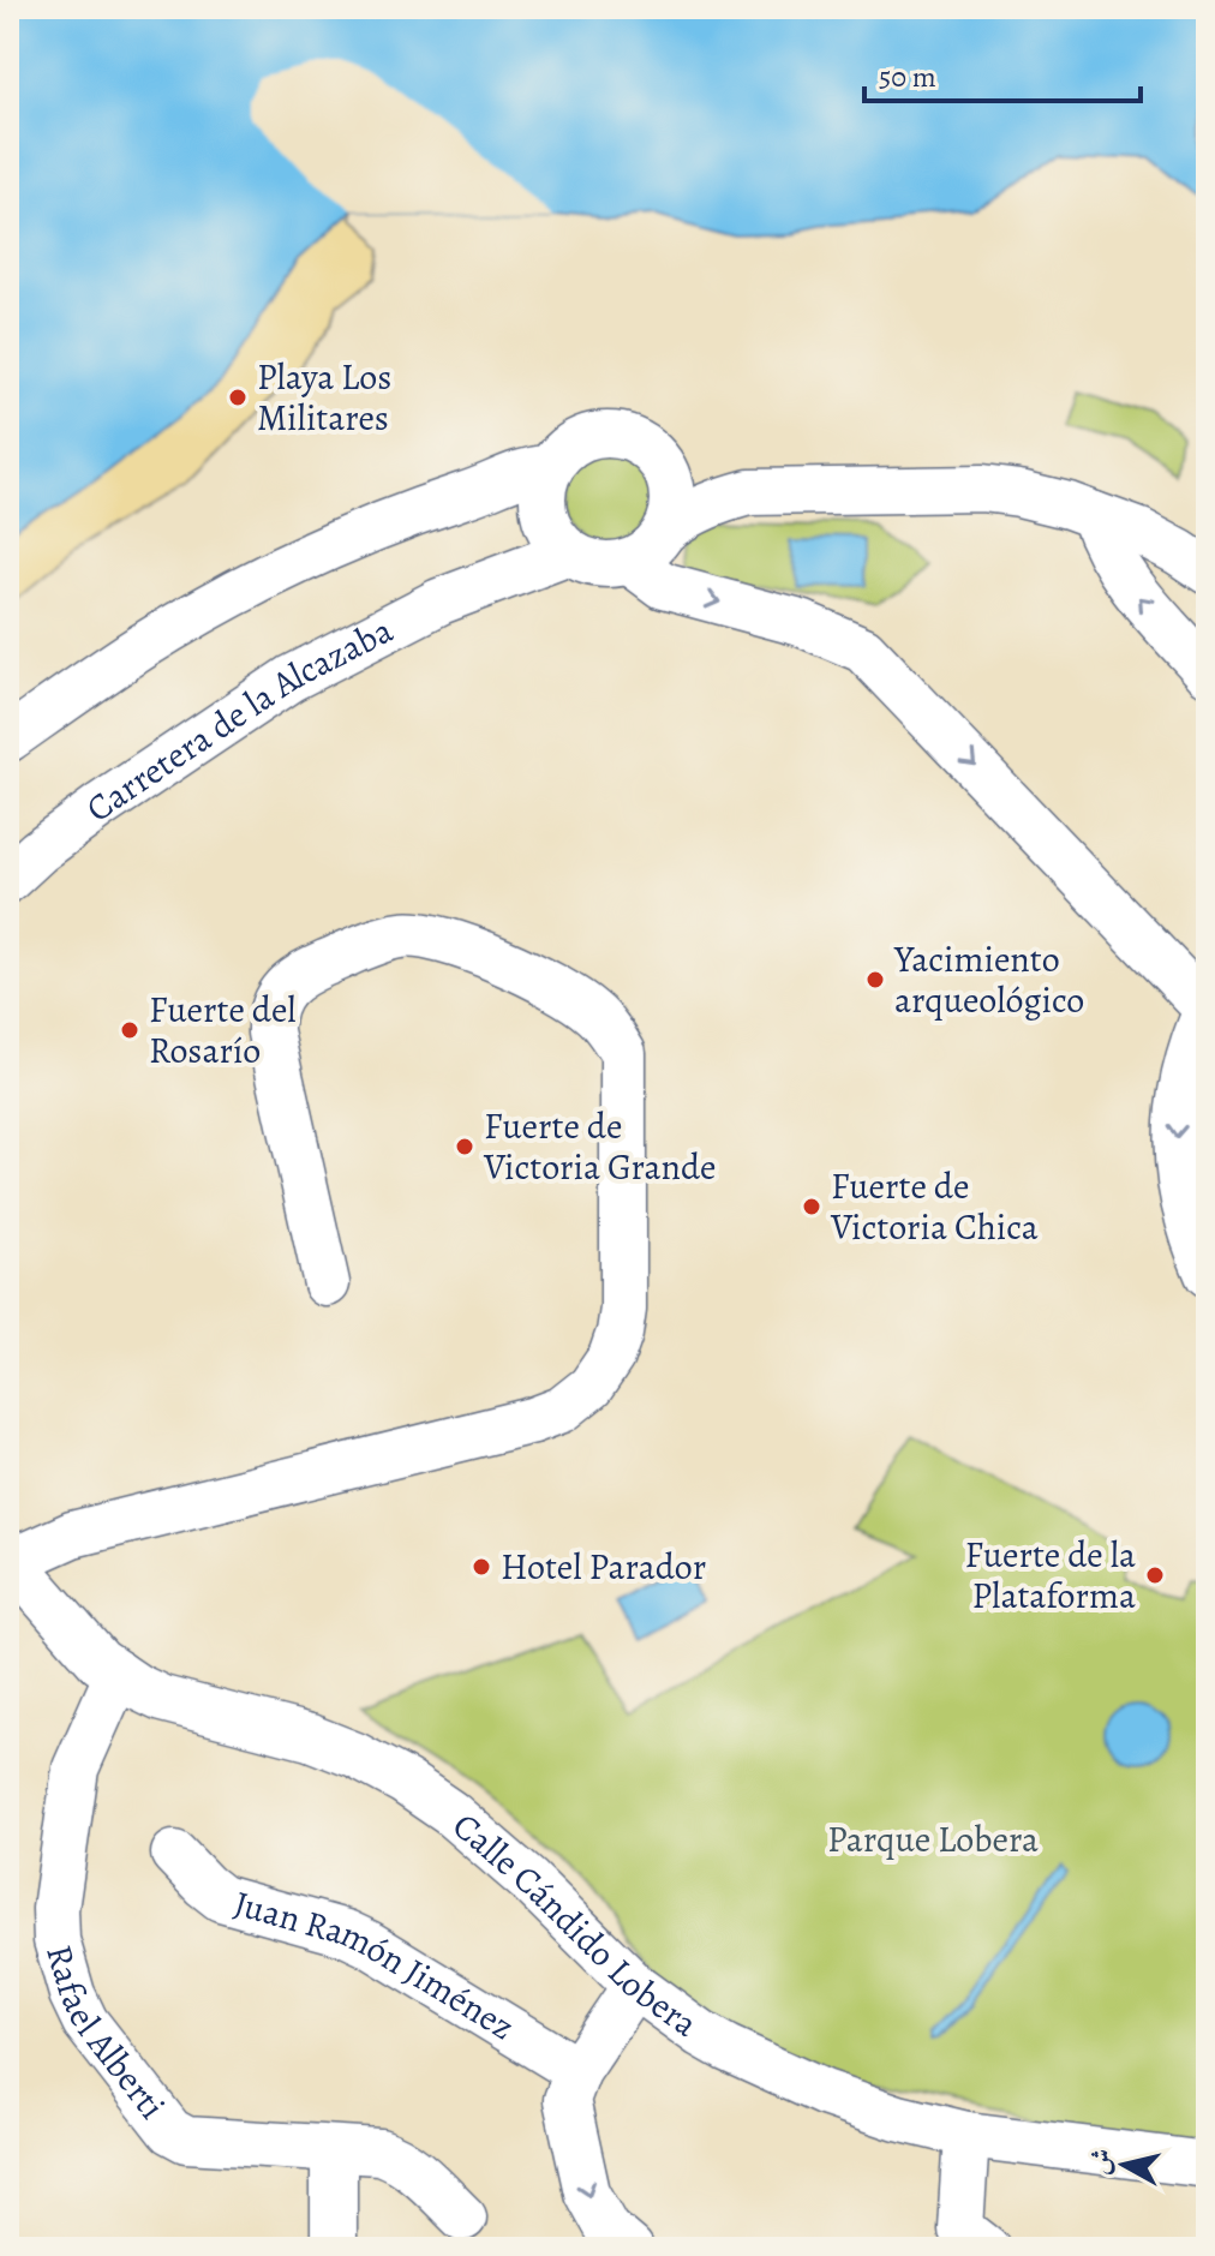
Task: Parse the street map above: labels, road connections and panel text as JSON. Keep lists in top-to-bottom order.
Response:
{
  "streets": {
    "street": [
      "Carretera de la Alcazaba",
      "Calle Cándido Lobera",
      "Juan Ramón Jiménez",
      "Rafael Alberti"
    ]
  },
  "crossings": [
    ["Calle Cándido Lobera", "Rafael Alberti"]
  ],
  "parks": ["Parque Lobera"],
  "places": [
    "Playa Los Militares",
    "Yacimiento arqueológico",
    "Fuerte del Rosarío",
    "Fuerte de Victoria Grande",
    "Fuerte de Victoria Chica",
    "Hotel Parador",
    "Fuerte de la Plataforma"
  ],
  "scale_bar": "50 m",
  "north": "left"
}
